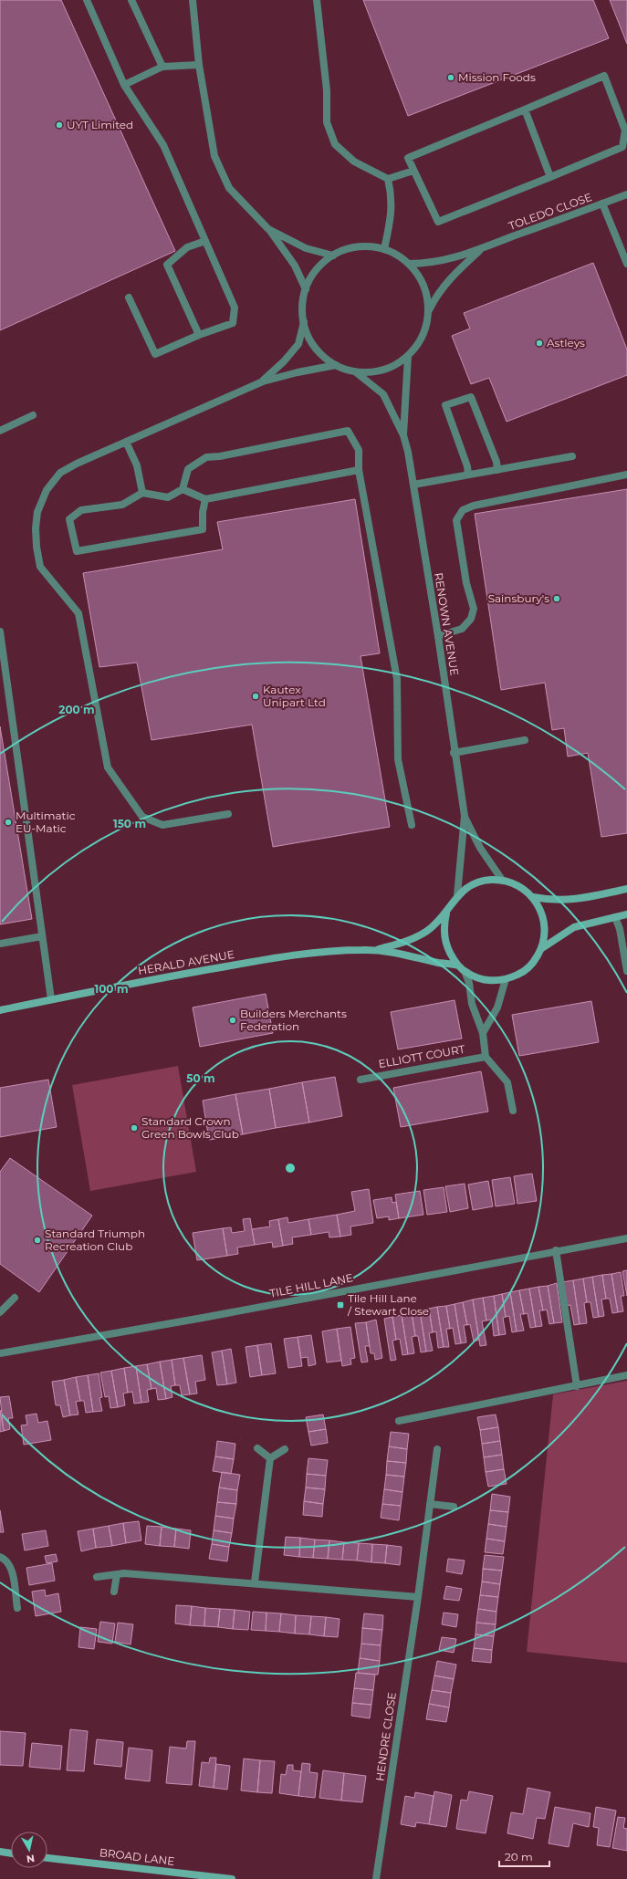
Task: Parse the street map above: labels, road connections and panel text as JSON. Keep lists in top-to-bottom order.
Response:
{
  "streets": {
    "main road": ["HERALD AVENUE", "BROAD LANE"],
    "street": [
      "TOLEDO CLOSE",
      "RENOWN AVENUE",
      "ELLIOTT COURT",
      "TILE HILL LANE",
      "HENDRE CLOSE"
    ]
  },
  "crossings": [
    ["TOLEDO CLOSE", "RENOWN AVENUE"],
    ["RENOWN AVENUE", "HERALD AVENUE"]
  ],
  "places": {
    "other": [
      "Mission Foods",
      "UYT Limited",
      "Astleys",
      "Sainsbury's",
      "Kautex Unipart Ltd",
      "Multimatic EU-Matic",
      "Builders Merchants Federation",
      "Standard Crown Green Bowls Club",
      "Standard Triumph Recreation Club"
    ],
    "transit": ["Tile Hill Lane / Stewart Close"]
  },
  "scale_bar": "20 m",
  "north": "bottom",
  "rings": [
    "200 m",
    "150 m",
    "100 m",
    "50 m"
  ]
}
